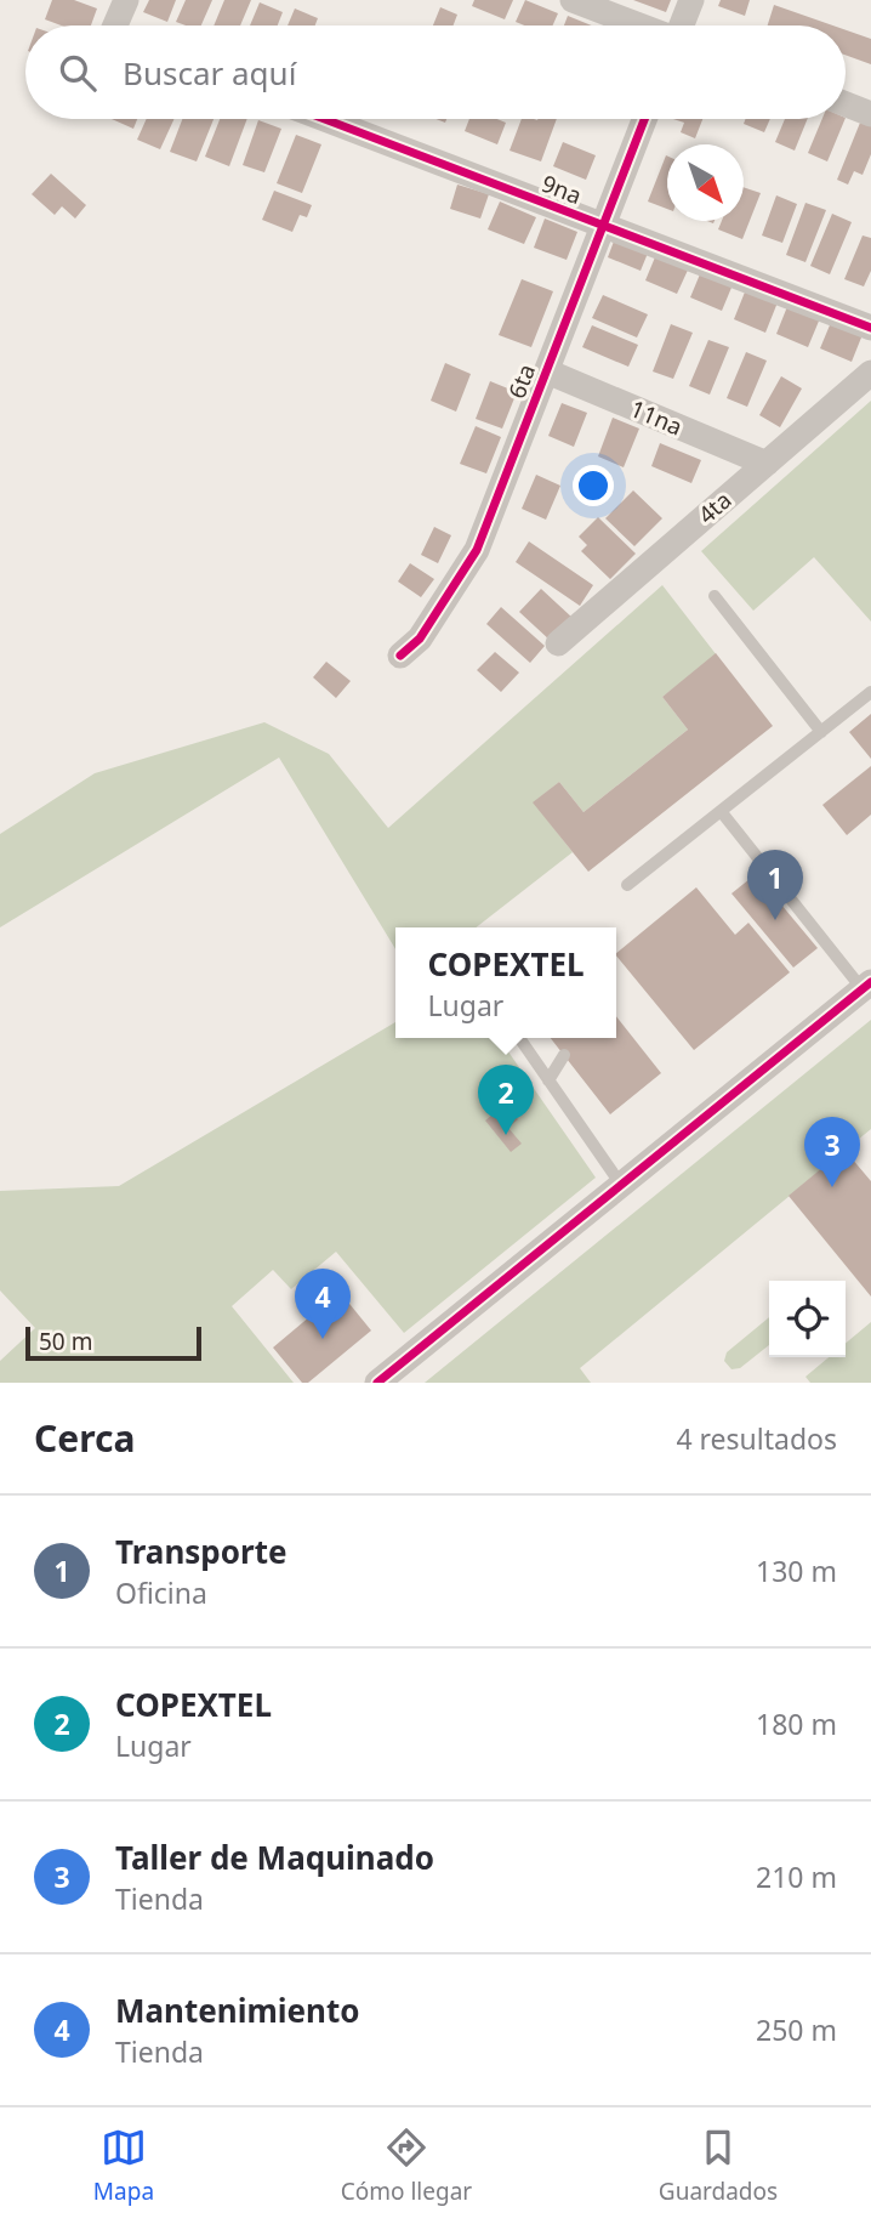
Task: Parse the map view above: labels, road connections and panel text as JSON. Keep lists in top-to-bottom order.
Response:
{
  "streets": {
    "street": [
      "9na",
      "6ta",
      "11na",
      "4ta"
    ]
  },
  "crossings": [
    ["9na", "6ta"],
    ["6ta", "11na"],
    ["11na", "4ta"]
  ],
  "scale_bar": "50 m",
  "north": "bottom right",
  "page": {
    "search": "Buscar aquí",
    "pins": [
      "1",
      "2",
      "3",
      "4"
    ],
    "popup": ["COPEXTEL", "Lugar"],
    "scale": "50 m",
    "heading": ["Cerca", "4 resultados"],
    "list": [
      {
        "mark": "1",
        "name": "Transporte",
        "note": "Oficina",
        "value": "130 m"
      },
      {
        "mark": "2",
        "name": "COPEXTEL",
        "note": "Lugar",
        "value": "180 m"
      },
      {
        "mark": "3",
        "name": "Taller de Maquinado",
        "note": "Tienda",
        "value": "210 m"
      },
      {
        "mark": "4",
        "name": "Mantenimiento",
        "note": "Tienda",
        "value": "250 m"
      }
    ],
    "nav": ["Mapa", "Cómo llegar", "Guardados"]
  }
}
